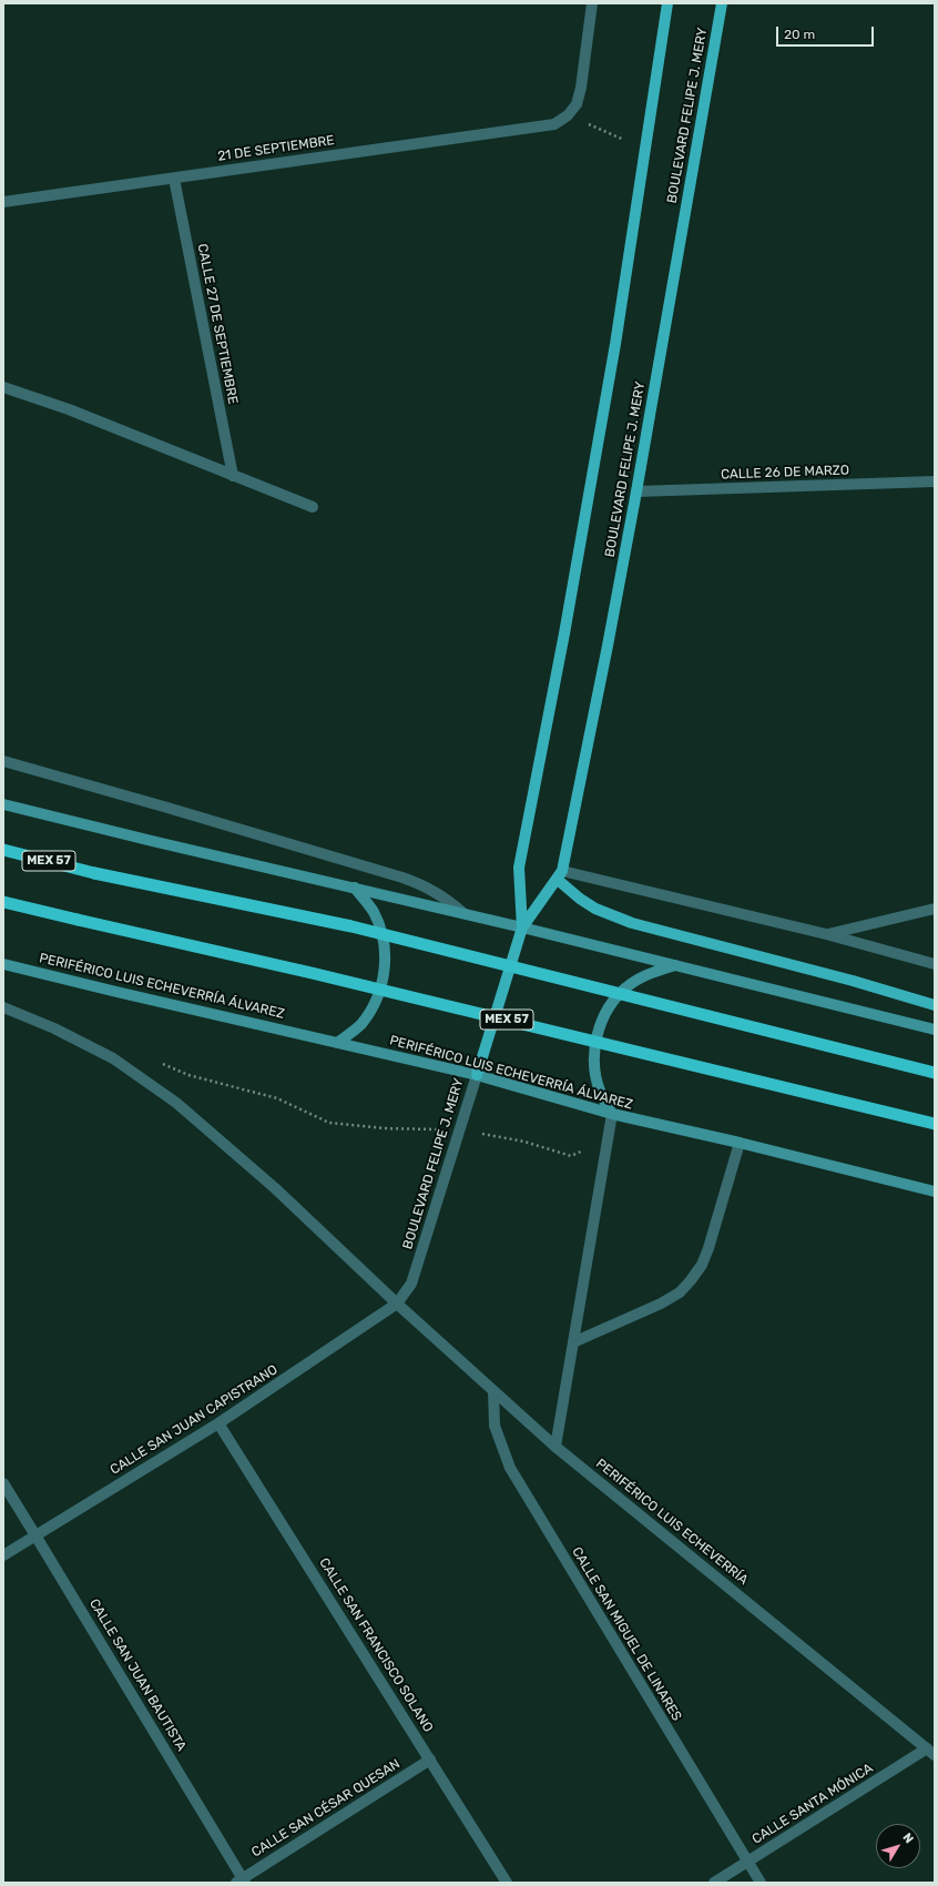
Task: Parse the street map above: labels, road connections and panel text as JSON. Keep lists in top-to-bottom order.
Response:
{
  "streets": {
    "highway": ["MEX 57"],
    "main road": ["BOULEVARD FELIPE J. MERY", "PERIFÉRICO LUIS ECHEVERRÍA ÁLVAREZ"],
    "street": [
      "21 DE SEPTIEMBRE",
      "CALLE 27 DE SEPTIEMBRE",
      "CALLE 26 DE MARZO",
      "CALLE SAN JUAN CAPISTRANO",
      "PERIFÉRICO LUIS ECHEVERRÍA",
      "CALLE SAN MIGUEL DE LINARES",
      "CALLE SAN FRANCISCO SOLANO",
      "CALLE SAN JUAN BAUTISTA",
      "CALLE SANTA MÓNICA",
      "CALLE SAN CÉSAR QUESAN"
    ]
  },
  "crossings": [
    ["BOULEVARD FELIPE J. MERY", "CALLE 26 DE MARZO"],
    ["BOULEVARD FELIPE J. MERY", "PERIFÉRICO LUIS ECHEVERRÍA ÁLVAREZ"],
    ["BOULEVARD FELIPE J. MERY", "CALLE SAN JUAN CAPISTRANO"],
    ["BOULEVARD FELIPE J. MERY", "PERIFÉRICO LUIS ECHEVERRÍA"],
    ["21 DE SEPTIEMBRE", "CALLE 27 DE SEPTIEMBRE"],
    ["CALLE SAN JUAN CAPISTRANO", "PERIFÉRICO LUIS ECHEVERRÍA"],
    ["CALLE SAN JUAN CAPISTRANO", "CALLE SAN FRANCISCO SOLANO"],
    ["CALLE SAN JUAN CAPISTRANO", "CALLE SAN JUAN BAUTISTA"],
    ["PERIFÉRICO LUIS ECHEVERRÍA", "CALLE SAN MIGUEL DE LINARES"],
    ["PERIFÉRICO LUIS ECHEVERRÍA", "CALLE SANTA MÓNICA"],
    ["CALLE SAN MIGUEL DE LINARES", "CALLE SANTA MÓNICA"],
    ["CALLE SAN FRANCISCO SOLANO", "CALLE SAN CÉSAR QUESAN"],
    ["CALLE SAN JUAN BAUTISTA", "CALLE SAN CÉSAR QUESAN"]
  ],
  "scale_bar": "20 m",
  "north": "top right"
}
